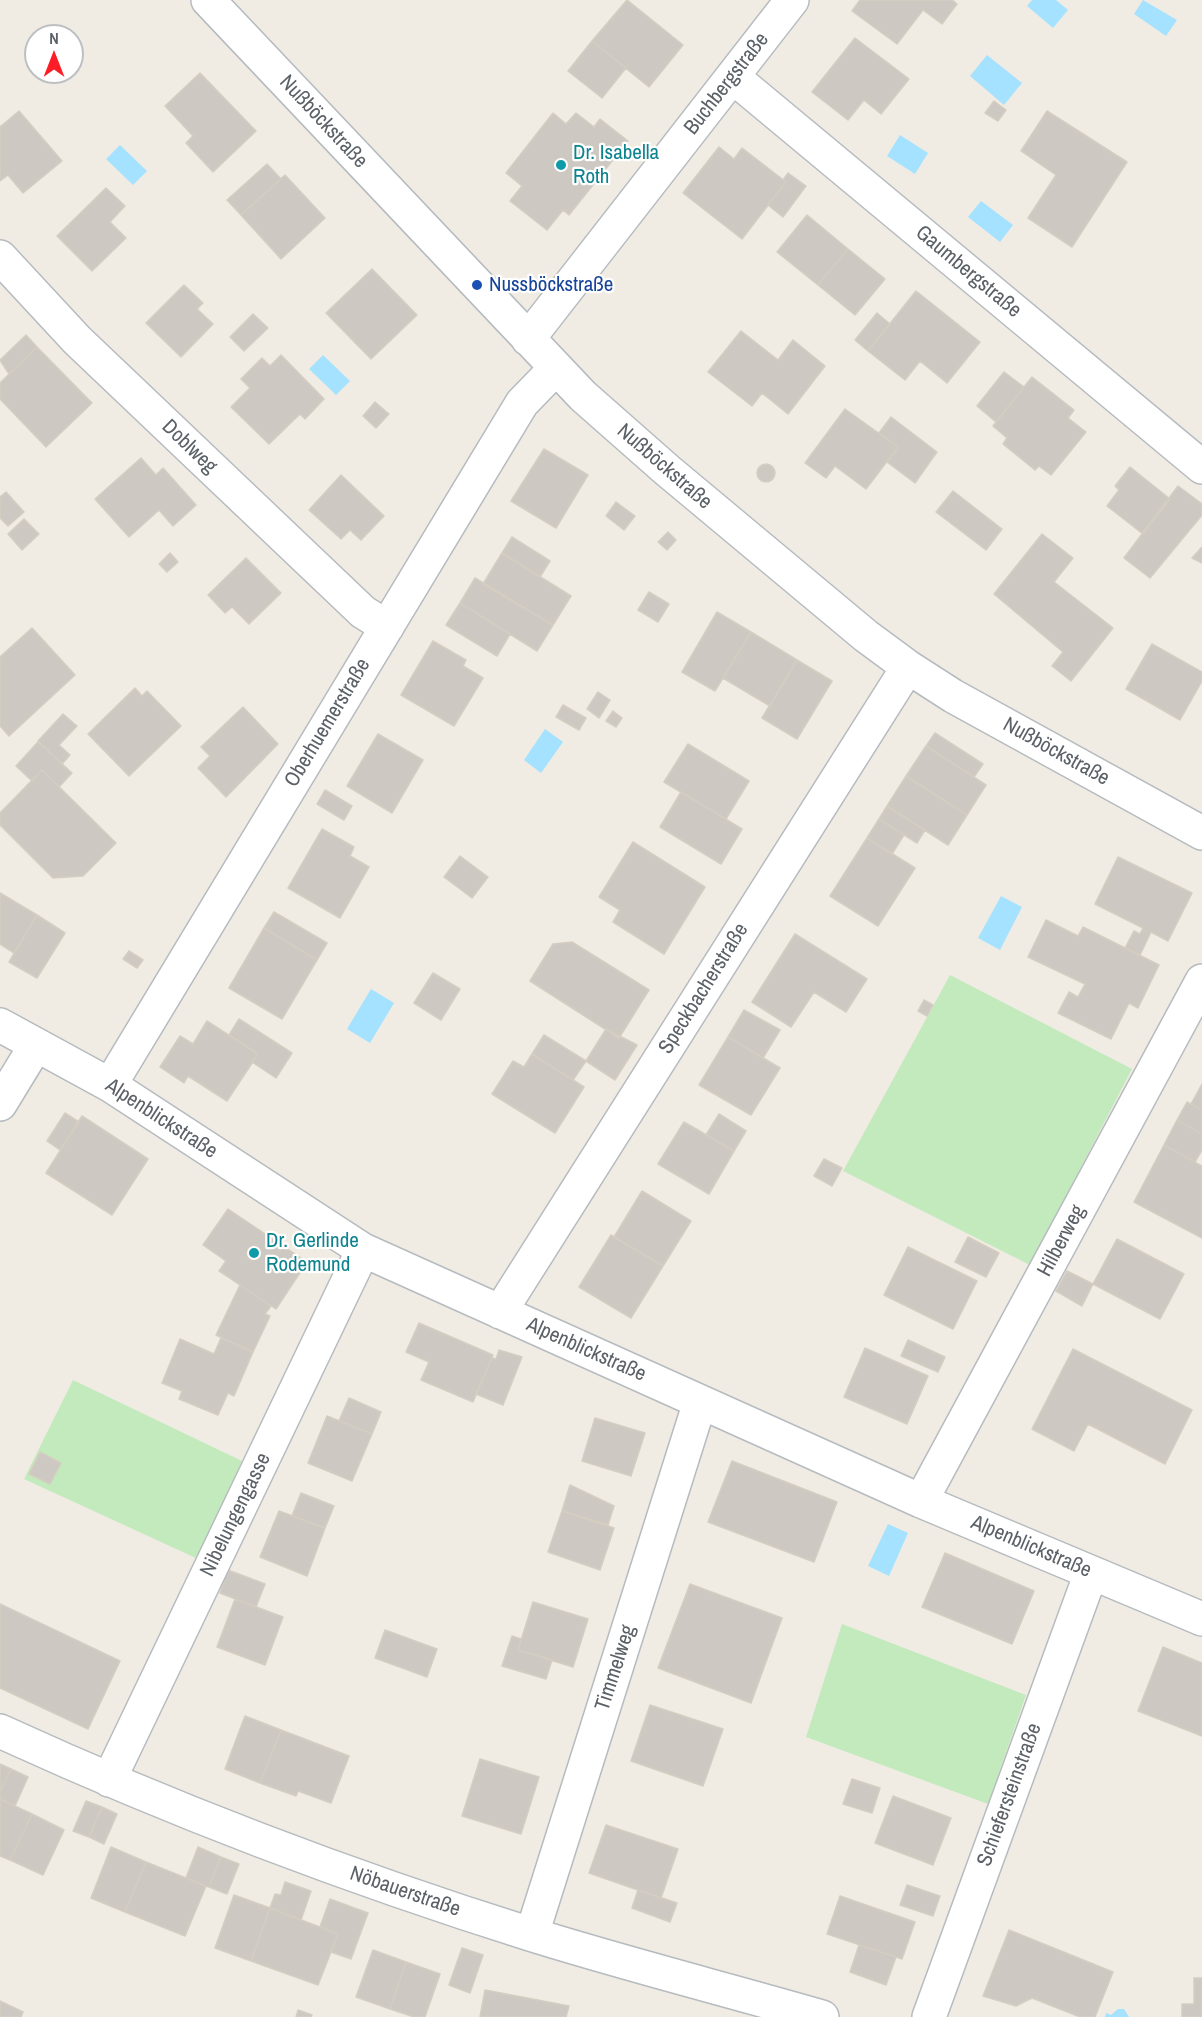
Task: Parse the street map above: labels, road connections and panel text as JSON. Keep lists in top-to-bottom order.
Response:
{
  "streets": {
    "street": [
      "Buchbergstraße",
      "Nußböckstraße",
      "Gaumbergstraße",
      "Doblweg",
      "Oberhuemerstraße",
      "Speckbacherstraße",
      "Alpenblickstraße",
      "Hilberweg",
      "Nibelungengasse",
      "Timmelweg",
      "Schiefersteinstraße",
      "Nöbauerstraße"
    ]
  },
  "crossings": [
    ["Buchbergstraße", "Nußböckstraße"],
    ["Buchbergstraße", "Gaumbergstraße"],
    ["Nußböckstraße", "Oberhuemerstraße"],
    ["Nußböckstraße", "Speckbacherstraße"],
    ["Doblweg", "Oberhuemerstraße"],
    ["Oberhuemerstraße", "Alpenblickstraße"],
    ["Speckbacherstraße", "Alpenblickstraße"],
    ["Alpenblickstraße", "Hilberweg"],
    ["Alpenblickstraße", "Nibelungengasse"],
    ["Alpenblickstraße", "Timmelweg"],
    ["Alpenblickstraße", "Schiefersteinstraße"],
    ["Nibelungengasse", "Nöbauerstraße"],
    ["Timmelweg", "Nöbauerstraße"]
  ],
  "places": ["Dr. Isabella Roth", "Nussböckstraße", "Dr. Gerlinde Rodemund"],
  "north": "top"
}
